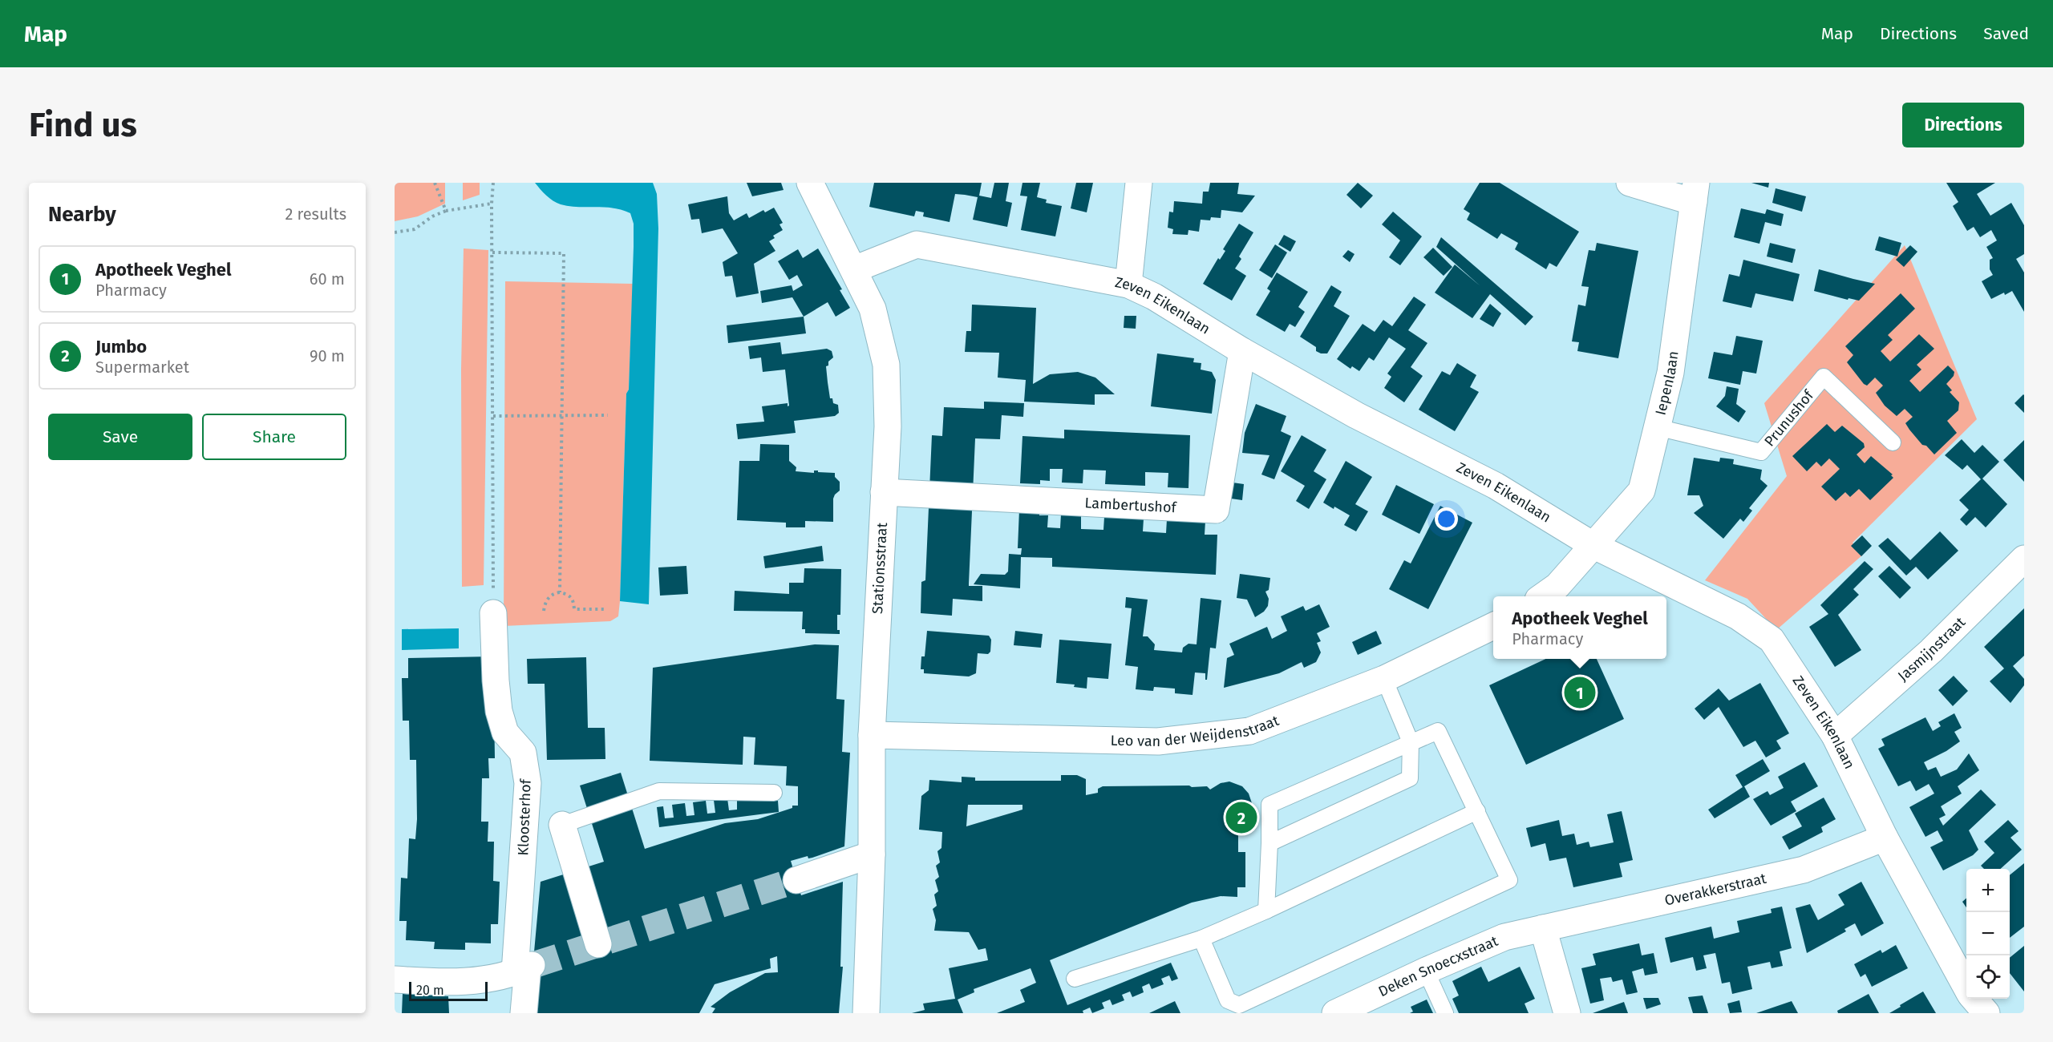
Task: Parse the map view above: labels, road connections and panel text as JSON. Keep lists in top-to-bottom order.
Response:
{
  "streets": {
    "street": [
      "Zeven Eikenlaan",
      "Iepenlaan",
      "Lambertushof",
      "Stationsstraat",
      "Jasmijnstraat",
      "Leo van der Weijdenstraat",
      "Kloosterhof",
      "Overakkerstraat",
      "Deken Snoecxstraat"
    ],
    "lane": ["Prunushof"]
  },
  "crossings": [
    ["Zeven Eikenlaan", "Iepenlaan"],
    ["Zeven Eikenlaan", "Lambertushof"],
    ["Zeven Eikenlaan", "Stationsstraat"],
    ["Zeven Eikenlaan", "Jasmijnstraat"],
    ["Zeven Eikenlaan", "Overakkerstraat"],
    ["Iepenlaan", "Prunushof"],
    ["Lambertushof", "Stationsstraat"],
    ["Stationsstraat", "Leo van der Weijdenstraat"],
    ["Overakkerstraat", "Deken Snoecxstraat"]
  ],
  "scale_bar": "20 m",
  "page": {
    "header": "Map",
    "nav": ["Map", "Directions", "Saved"],
    "buttons": [
      "Directions",
      ["Save", "Share"]
    ],
    "title": "Find us",
    "heading": ["Nearby", "2 results"],
    "list": [
      {
        "mark": "1",
        "name": "Apotheek Veghel",
        "note": "Pharmacy",
        "value": "60 m"
      },
      {
        "mark": "2",
        "name": "Jumbo",
        "note": "Supermarket",
        "value": "90 m"
      }
    ],
    "popup": ["Apotheek Veghel", "Pharmacy"],
    "pins": ["1", "2"],
    "map_buttons": ["+", "−"],
    "scale": "20 m"
  }
}
